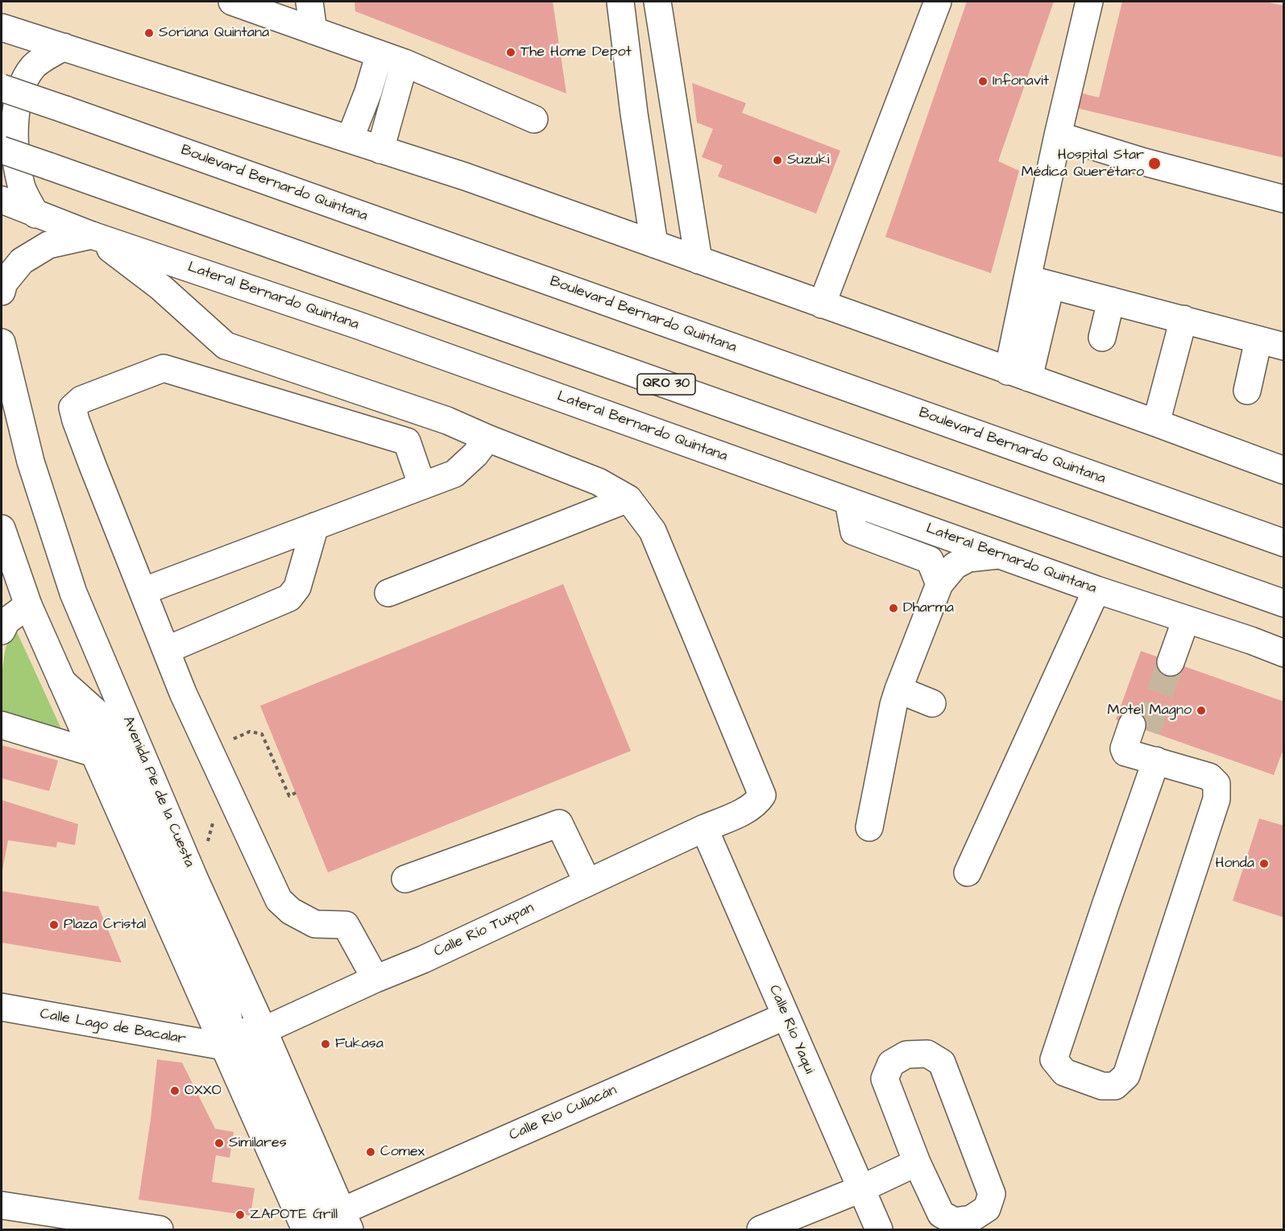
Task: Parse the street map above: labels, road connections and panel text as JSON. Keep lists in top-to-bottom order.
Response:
{
  "streets": {
    "street": [
      "Boulevard Bernardo Quintana",
      "Lateral Bernardo Quintana",
      "QRO 30",
      "Avenida Pie de la Cuesta",
      "Calle Río Tuxpan",
      "Calle Lago de Bacalar",
      "Calle Río Yaqui",
      "Calle Río Culiacán"
    ]
  },
  "crossings": [
    ["Avenida Pie de la Cuesta", "Calle Río Tuxpan"],
    ["Avenida Pie de la Cuesta", "Calle Río Culiacán"],
    ["Calle Río Tuxpan", "Calle Río Yaqui"],
    ["Calle Río Yaqui", "Calle Río Culiacán"]
  ],
  "places": [
    "Soriana Quintana",
    "The Home Depot",
    "Infonavit",
    "Suzuki",
    "Hospital Star Médica Querétaro",
    "Dharma",
    "Motel Magno",
    "Honda",
    "Plaza Cristal",
    "Fukasa",
    "OXXO",
    "Similares",
    "Comex",
    "ZAPOTE Grill"
  ]
}
